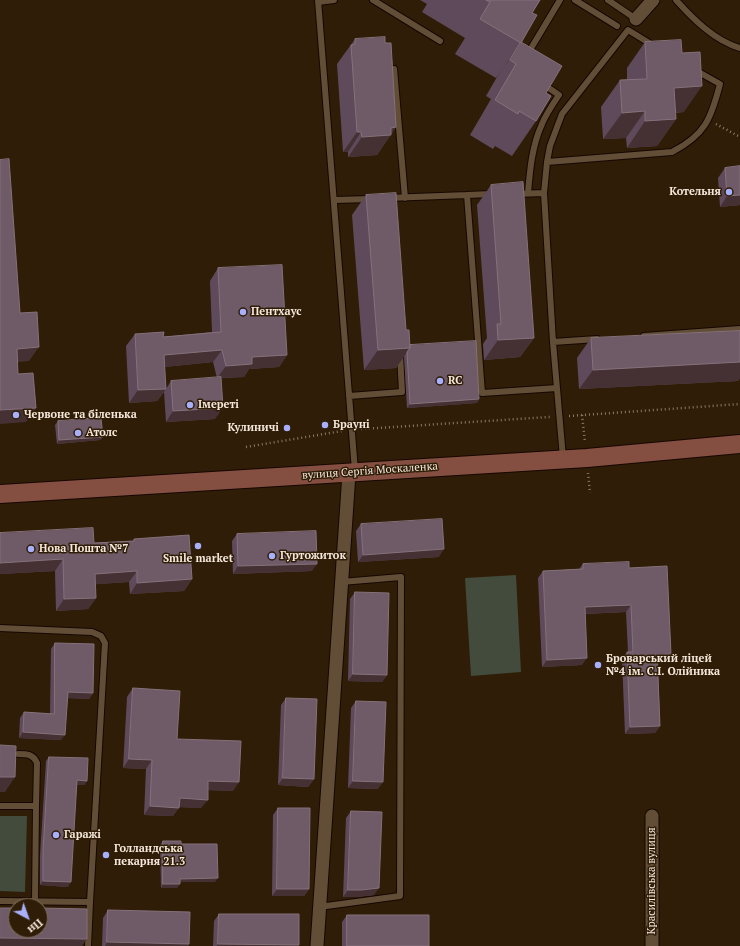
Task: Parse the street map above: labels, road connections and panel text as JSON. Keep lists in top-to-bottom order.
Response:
{
  "streets": {
    "main road": ["вулиця Сергія Москаленка"],
    "street": ["Красилівська вулиця"]
  },
  "places": [
    "Котельня",
    "Пентхаус",
    "RC",
    "Імереті",
    "Червоне та біленька",
    "Брауні",
    "Кулиничі",
    "Атолс",
    "Smile market",
    "Нова Пошта №7",
    "Гуртожиток",
    "Броварський ліцей №4 ім. С.І. Олійника",
    "Гаражі",
    "Голландська пекарня 21.3"
  ],
  "north": "bottom right"
}
